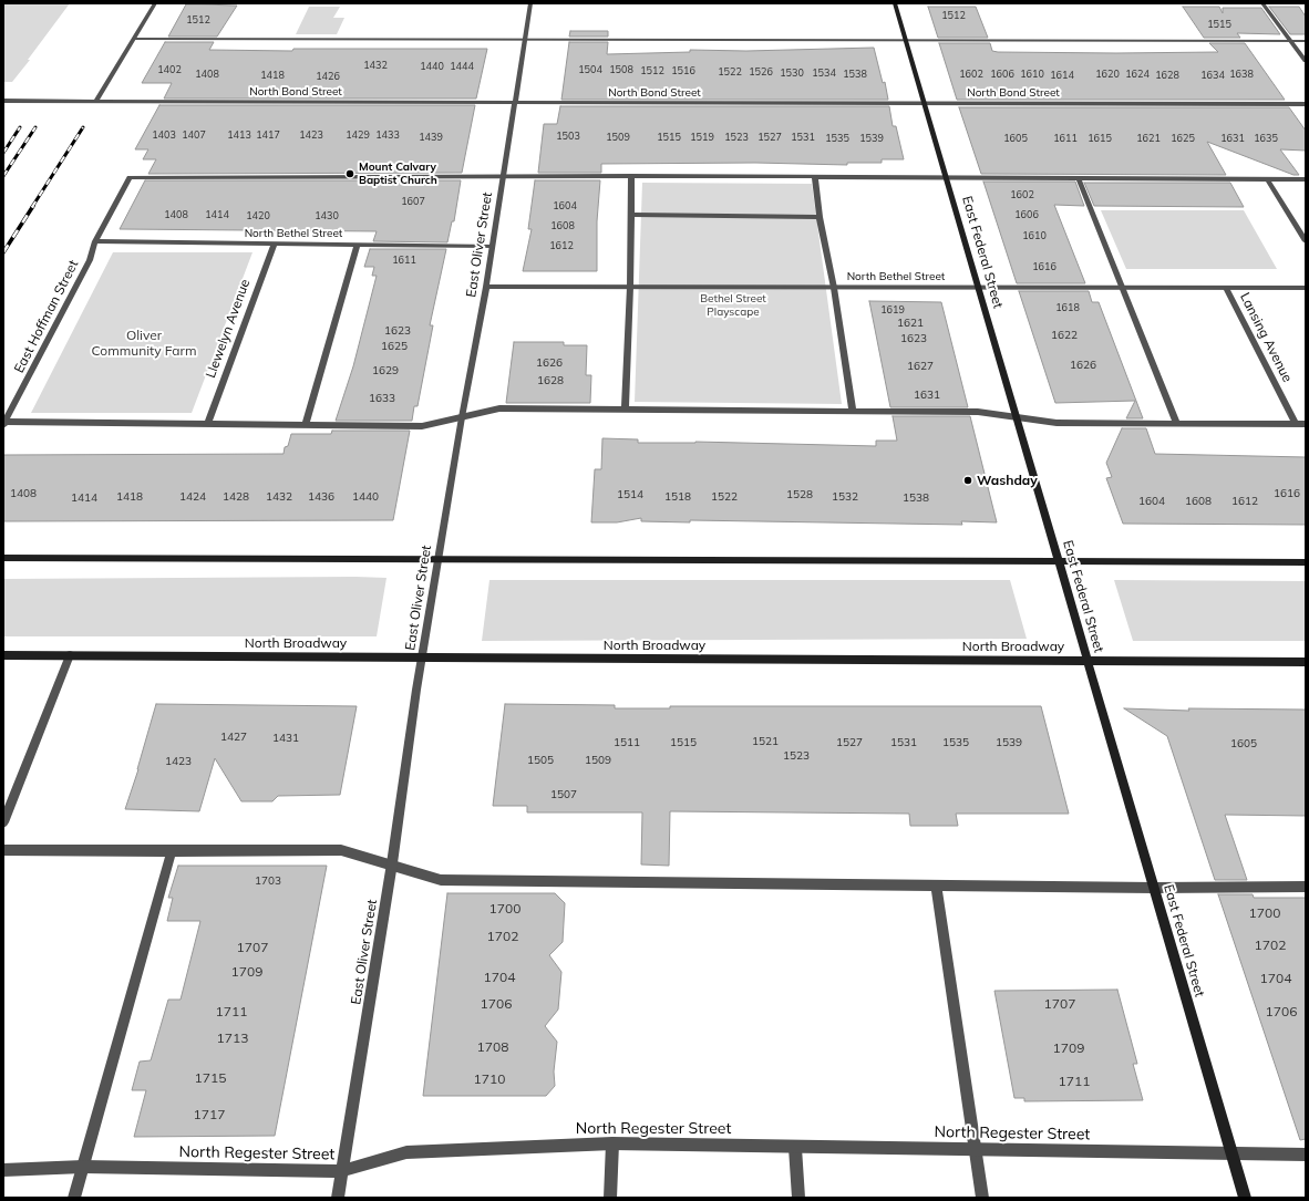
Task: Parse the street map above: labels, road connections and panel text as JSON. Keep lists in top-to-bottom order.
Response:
{
  "streets": {
    "main road": ["East Federal Street", "North Broadway"],
    "street": [
      "North Bond Street",
      "North Bethel Street",
      "East Oliver Street",
      "East Hoffman Street",
      "Llewelyn Avenue",
      "Lansing Avenue",
      "North Regester Street"
    ]
  },
  "crossings": [
    ["North Bond Street", "East Oliver Street"],
    ["North Bond Street", "East Federal Street"],
    ["North Bethel Street", "East Oliver Street"],
    ["North Bethel Street", "East Federal Street"],
    ["North Bethel Street", "East Hoffman Street"],
    ["North Bethel Street", "Llewelyn Avenue"],
    ["North Bethel Street", "Lansing Avenue"],
    ["East Oliver Street", "East Hoffman Street"],
    ["East Oliver Street", "North Broadway"],
    ["East Oliver Street", "North Regester Street"],
    ["East Federal Street", "North Broadway"],
    ["East Federal Street", "North Regester Street"]
  ],
  "parks": ["Bethel Street Playscape", "Oliver Community Farm"],
  "places": ["Mount Calvary Baptist Church", "Washday"],
  "house_numbers": [
    "1512",
    "1512",
    "1515",
    "1432",
    "1440",
    "1444",
    "1402",
    "1504",
    "1508",
    "1512",
    "1516",
    "1522",
    "1526",
    "1530",
    "1534",
    "1408",
    "1538",
    "1602",
    "1606",
    "1610",
    "1620",
    "1624",
    "1638",
    "1418",
    "1614",
    "1628",
    "1634",
    "1426",
    "1403",
    "1407",
    "1413",
    "1417",
    "1423",
    "1429",
    "1433",
    "1503",
    "1439",
    "1509",
    "1515",
    "1519",
    "1523",
    "1527",
    "1531",
    "1535",
    "1539",
    "1605",
    "1611",
    "1615",
    "1621",
    "1625",
    "1631",
    "1635",
    "1602",
    "1607",
    "1604",
    "1408",
    "1414",
    "1606",
    "1420",
    "1430",
    "1608",
    "1610",
    "1612",
    "1611",
    "1616",
    "1618",
    "1619",
    "1621",
    "1623",
    "1622",
    "1623",
    "1625",
    "1626",
    "1626",
    "1627",
    "1629",
    "1628",
    "1631",
    "1633",
    "1408",
    "1616",
    "1514",
    "1528",
    "1418",
    "1424",
    "1428",
    "1432",
    "1436",
    "1440",
    "1518",
    "1522",
    "1532",
    "1414",
    "1538",
    "1604",
    "1608",
    "1612",
    "1427",
    "1431",
    "1521",
    "1511",
    "1515",
    "1527",
    "1531",
    "1535",
    "1539",
    "1605",
    "1523",
    "1505",
    "1509",
    "1423",
    "1507",
    "1703",
    "1700",
    "1700",
    "1702",
    "1702",
    "1707",
    "1709",
    "1704",
    "1704",
    "1706",
    "1707",
    "1711",
    "1706",
    "1713",
    "1708",
    "1709",
    "1715",
    "1710",
    "1711",
    "1717"
  ]
}
